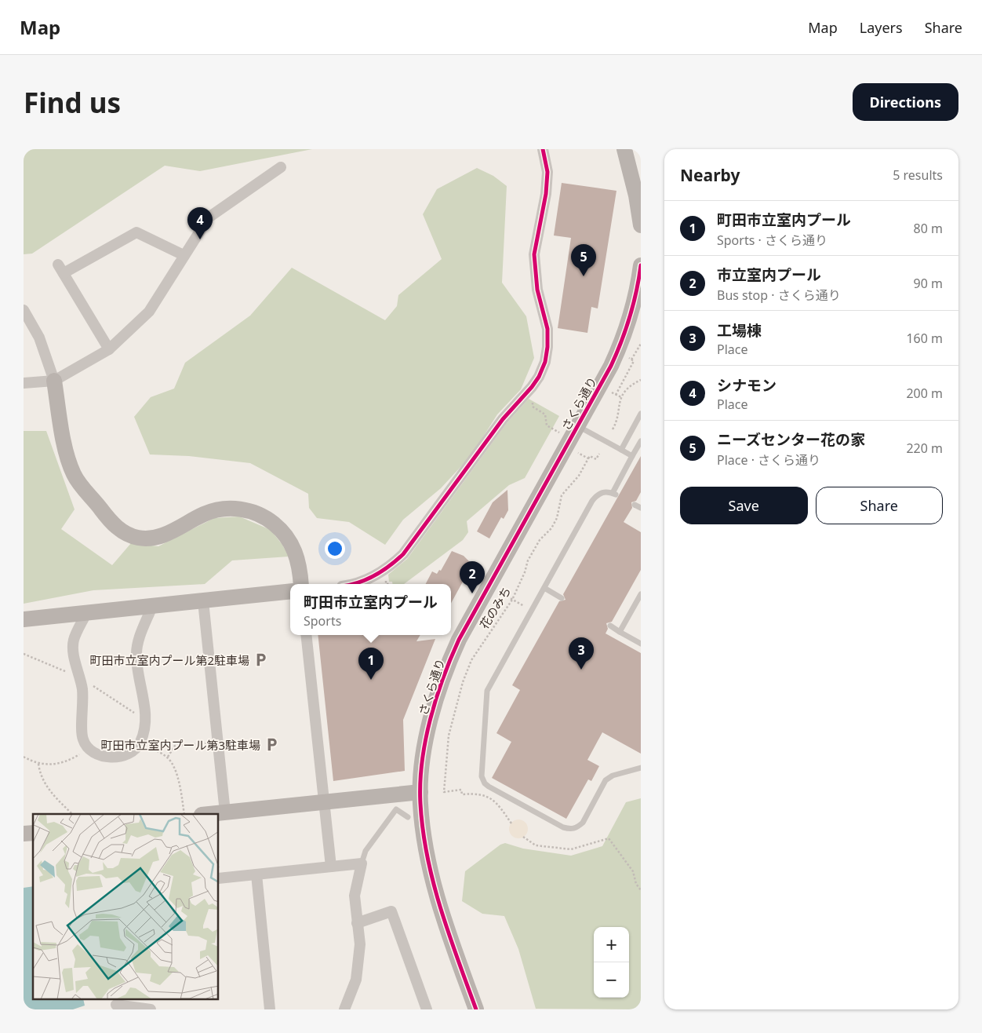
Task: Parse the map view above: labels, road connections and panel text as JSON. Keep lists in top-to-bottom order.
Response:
{
  "streets": {
    "street": ["さくら通り"],
    "cycle path": ["花のみち"]
  },
  "places": {
    "parking": ["町田市立室内プール第2駐車場", "町田市立室内プール第3駐車場"]
  },
  "page": {
    "header": "Map",
    "nav": ["Map", "Layers", "Share"],
    "buttons": [
      "Directions",
      ["Save", "Share"]
    ],
    "title": "Find us",
    "heading": ["Nearby", "5 results"],
    "list": [
      {
        "mark": "1",
        "name": "町田市立室内プール",
        "note": "Sports · さくら通り",
        "value": "80 m"
      },
      {
        "mark": "2",
        "name": "市立室内プール",
        "note": "Bus stop · さくら通り",
        "value": "90 m"
      },
      {
        "mark": "3",
        "name": "工場棟",
        "note": "Place",
        "value": "160 m"
      },
      {
        "mark": "4",
        "name": "シナモン",
        "note": "Place",
        "value": "200 m"
      },
      {
        "mark": "5",
        "name": "ニーズセンター花の家",
        "note": "Place · さくら通り",
        "value": "220 m"
      }
    ],
    "pins": [
      "4",
      "5",
      "2",
      "3",
      "1"
    ],
    "popup": ["町田市立室内プール", "Sports"],
    "map_buttons": ["+", "−"]
  }
}
